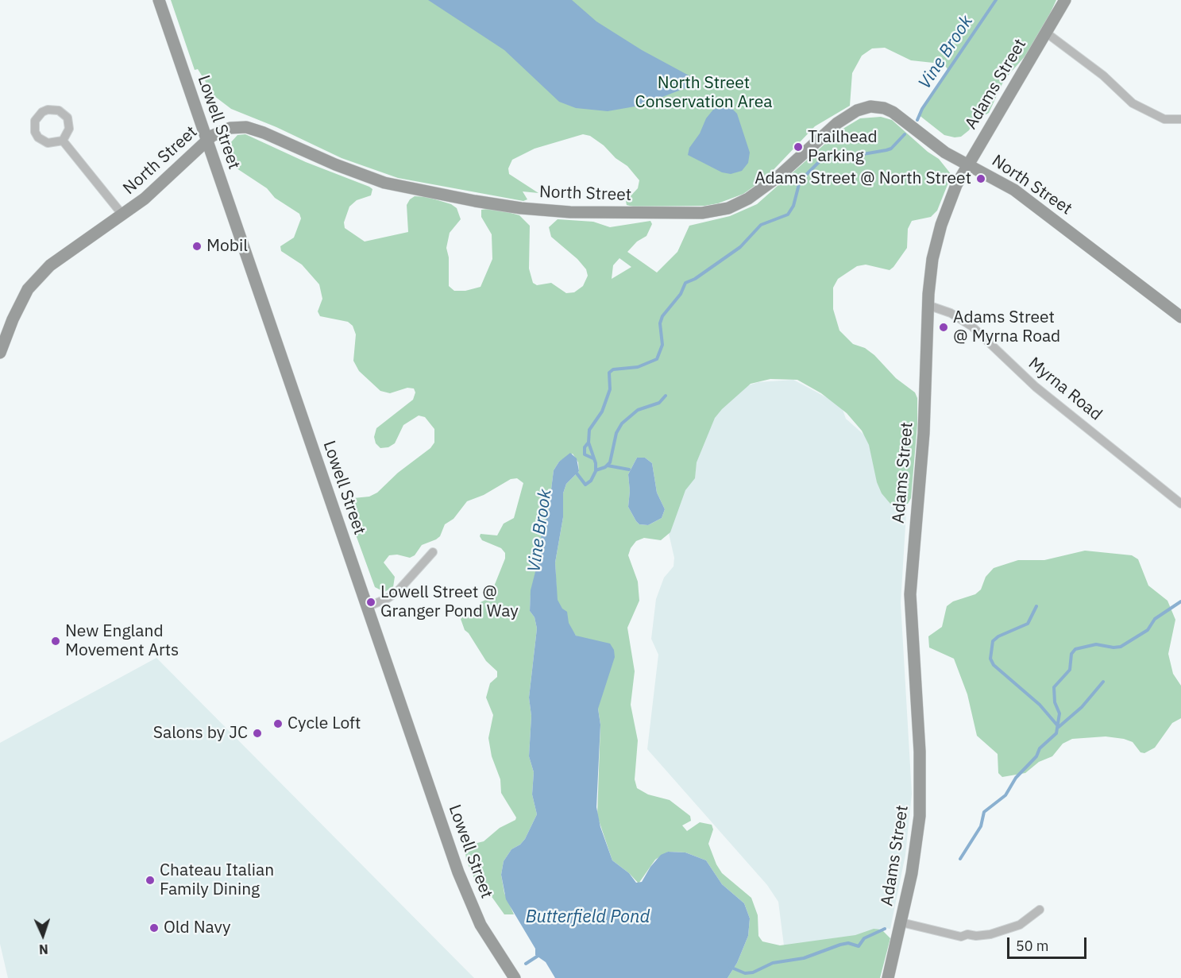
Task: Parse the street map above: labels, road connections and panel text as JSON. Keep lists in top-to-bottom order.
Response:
{
  "streets": {
    "main road": ["Adams Street", "Lowell Street", "North Street"],
    "street": ["Myrna Road"]
  },
  "crossings": [
    ["Adams Street", "North Street"],
    ["Adams Street", "Myrna Road"],
    ["Lowell Street", "North Street"]
  ],
  "water": ["Vine Brook", "Butterfield Pond"],
  "parks": ["North Street Conservation Area"],
  "places": [
    "Trailhead Parking",
    "Adams Street @ North Street",
    "Mobil",
    "Adams Street @ Myrna Road",
    "Lowell Street @ Granger Pond Way",
    "New England Movement Arts",
    "Cycle Loft",
    "Salons by JC",
    "Chateau Italian Family Dining",
    "Old Navy"
  ],
  "scale_bar": "50 m",
  "north": "bottom"
}
